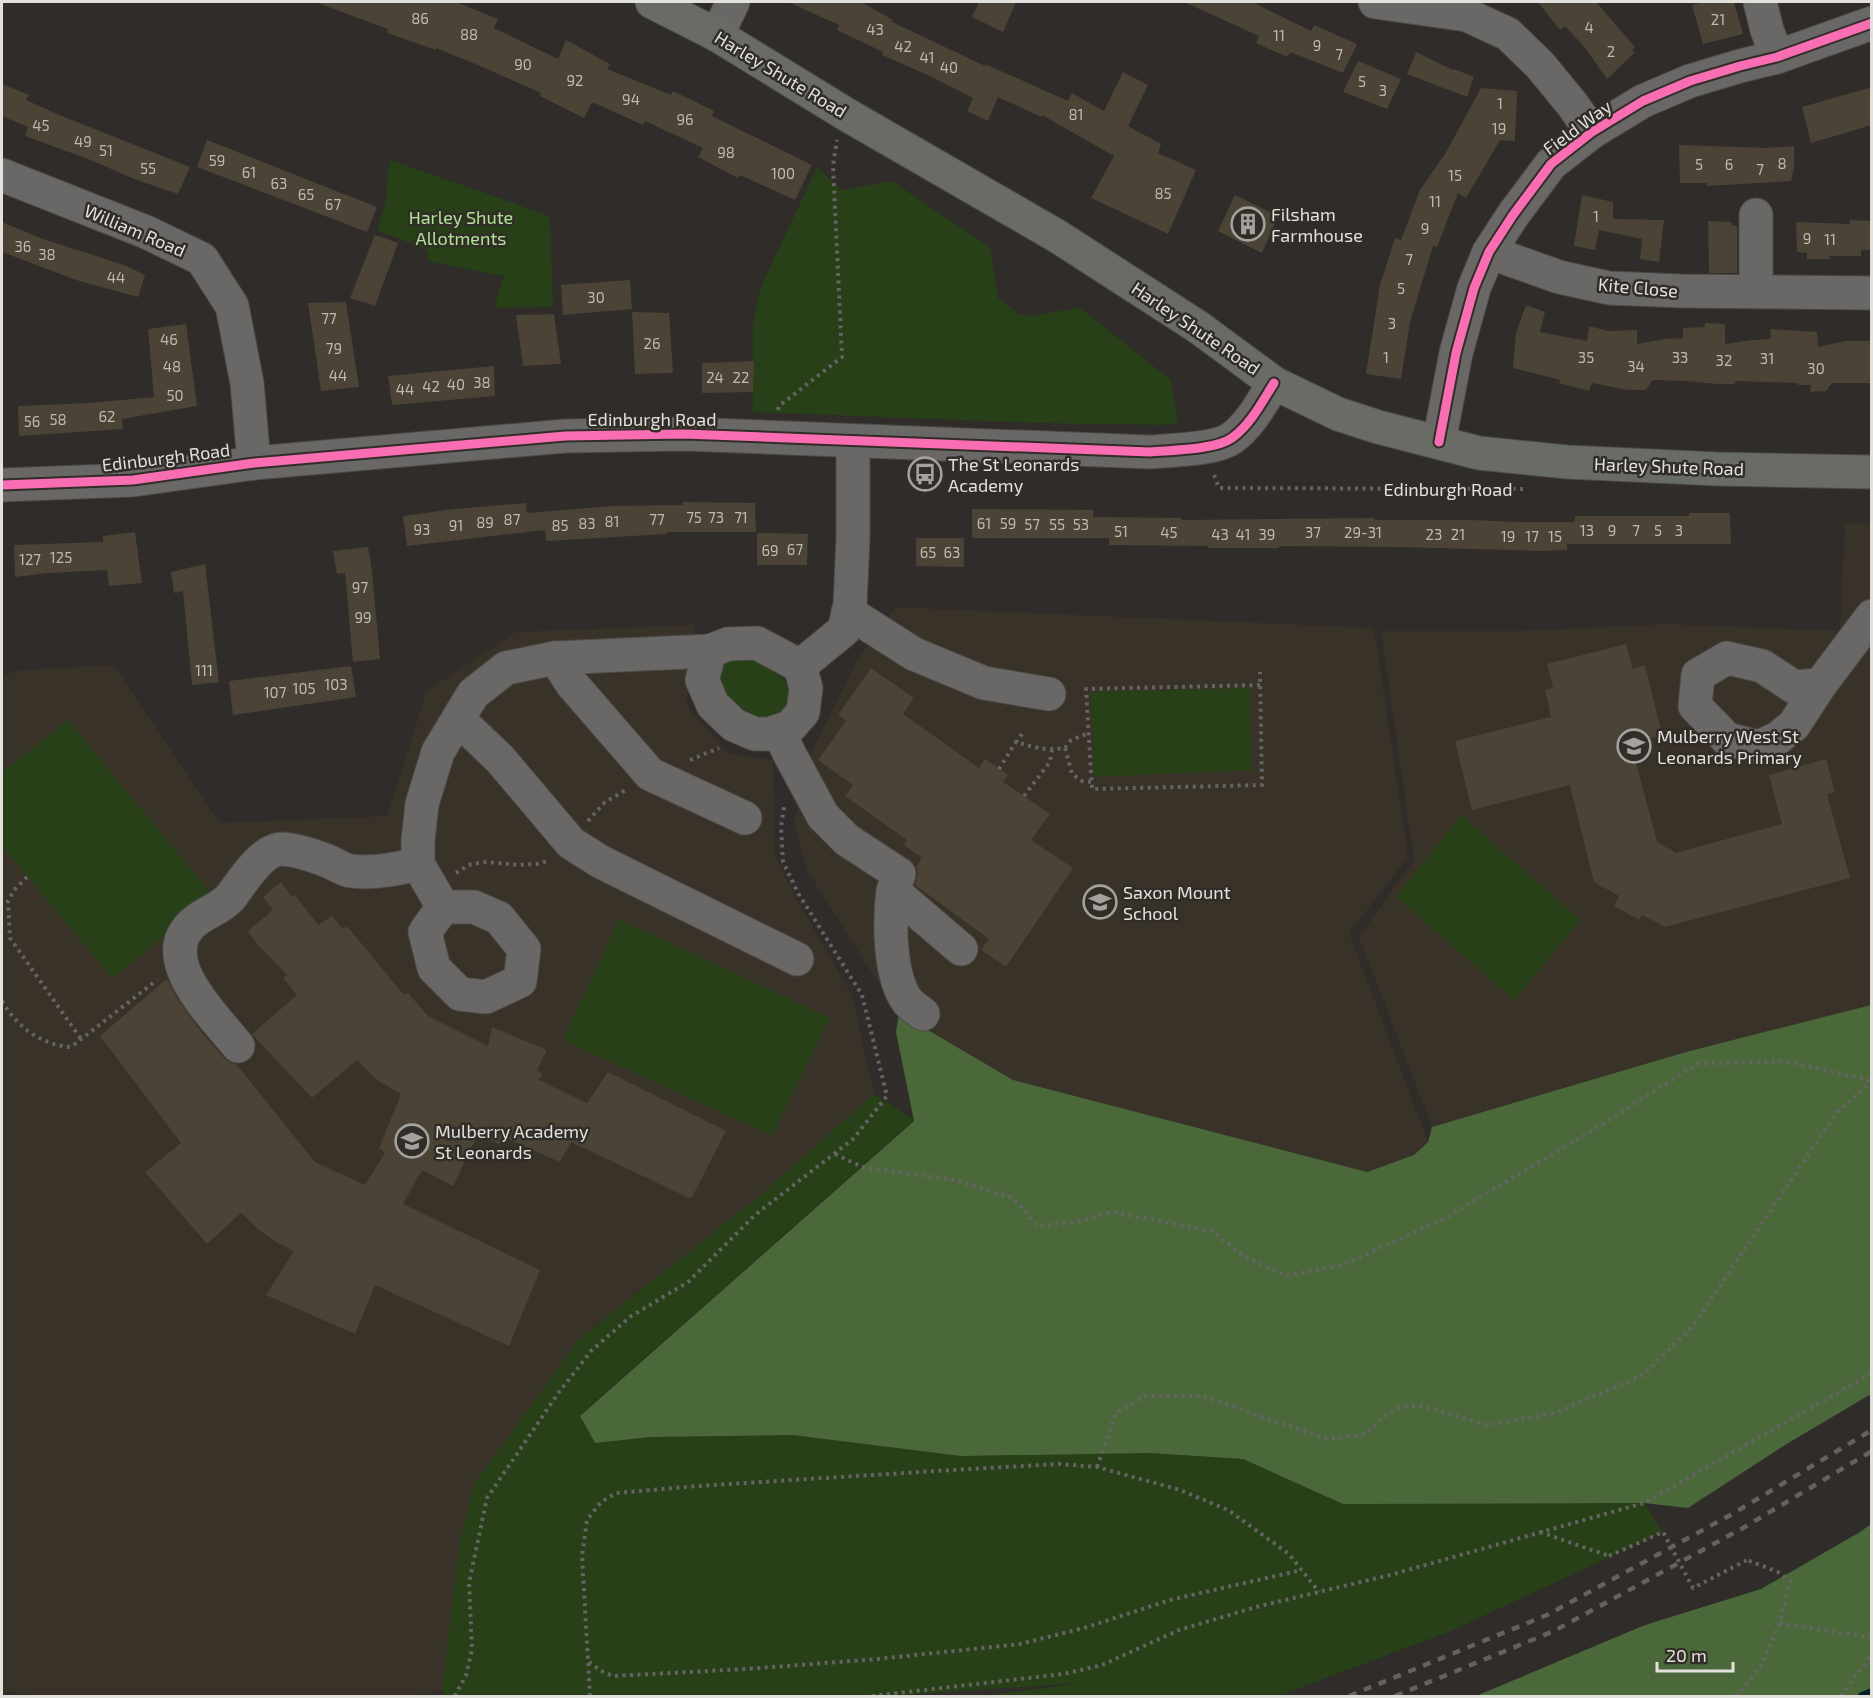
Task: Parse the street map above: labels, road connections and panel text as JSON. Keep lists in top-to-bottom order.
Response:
{
  "streets": {
    "main road": ["Harley Shute Road"],
    "street": [
      "Field Way",
      "William Road",
      "Kite Close",
      "Edinburgh Road"
    ]
  },
  "crossings": [
    ["Harley Shute Road", "Field Way"],
    ["Harley Shute Road", "Edinburgh Road"],
    ["Field Way", "Kite Close"],
    ["William Road", "Edinburgh Road"]
  ],
  "parks": ["Harley Shute Allotments"],
  "places": {
    "building": ["Filsham Farmhouse"],
    "bus stop": ["The St Leonards Academy"],
    "school or university": ["Mulberry West St Leonards Primary", "Saxon Mount School", "Mulberry Academy St Leonards"]
  },
  "house_numbers": [
    "86",
    "21",
    "4",
    "43",
    "88",
    "11",
    "9",
    "42",
    "2",
    "7",
    "41",
    "90",
    "40",
    "92",
    "5",
    "3",
    "94",
    "1",
    "81",
    "96",
    "45",
    "19",
    "49",
    "51",
    "98",
    "59",
    "8",
    "5",
    "6",
    "55",
    "7",
    "61",
    "100",
    "15",
    "63",
    "85",
    "65",
    "11",
    "67",
    "1",
    "9",
    "9",
    "11",
    "36",
    "38",
    "7",
    "44",
    "5",
    "30",
    "77",
    "3",
    "46",
    "26",
    "79",
    "1",
    "35",
    "33",
    "31",
    "32",
    "48",
    "34",
    "30",
    "44",
    "24",
    "22",
    "38",
    "40",
    "42",
    "44",
    "50",
    "62",
    "58",
    "56",
    "75",
    "73",
    "71",
    "87",
    "77",
    "81",
    "89",
    "83",
    "61",
    "59",
    "57",
    "55",
    "53",
    "91",
    "85",
    "93",
    "13",
    "9",
    "7",
    "5",
    "3",
    "51",
    "45",
    "37",
    "29-31",
    "43",
    "41",
    "39",
    "23",
    "21",
    "19",
    "17",
    "15",
    "67",
    "69",
    "65",
    "63",
    "125",
    "127",
    "97",
    "99",
    "111",
    "103",
    "105",
    "107"
  ],
  "scale_bar": "20 m"
}
